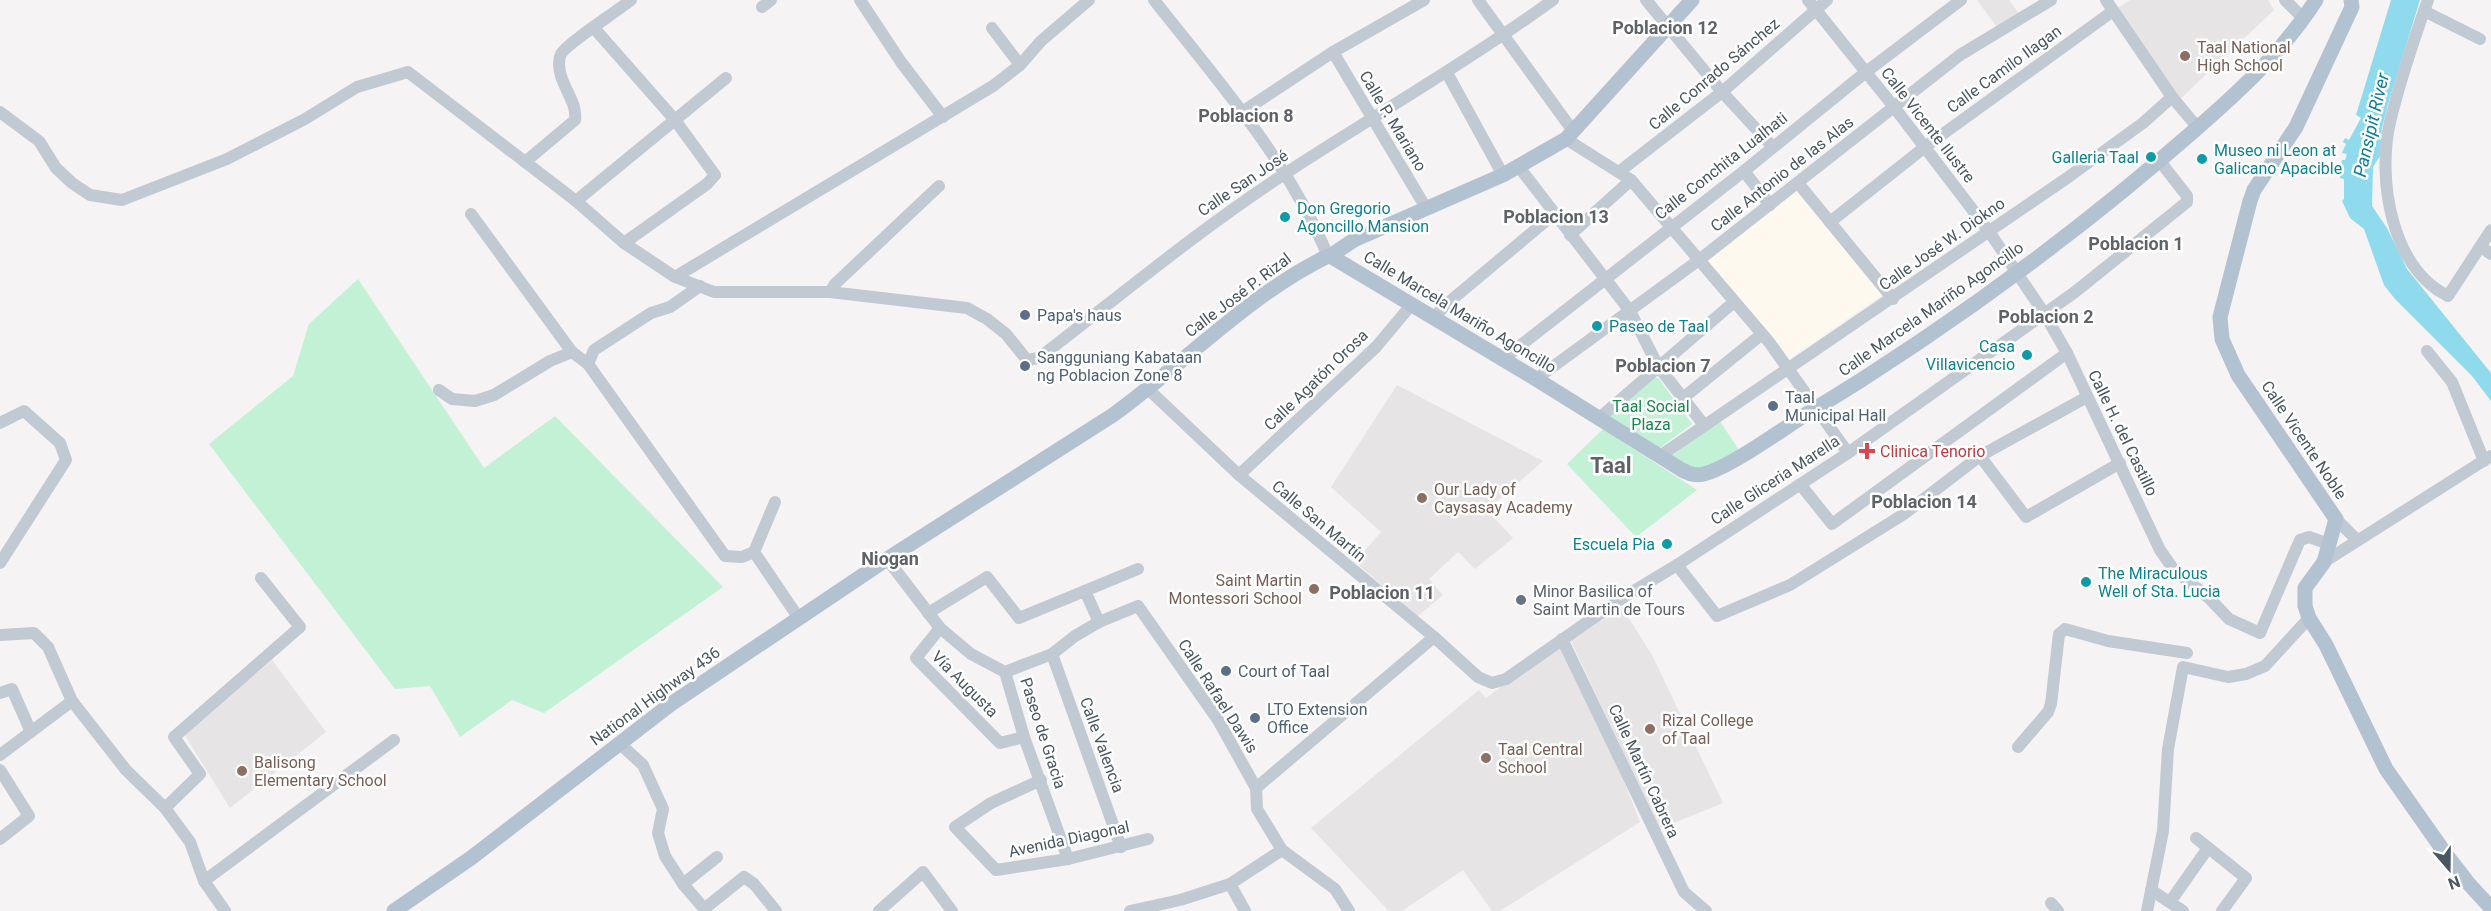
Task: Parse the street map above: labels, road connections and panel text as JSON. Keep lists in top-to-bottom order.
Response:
{
  "streets": {
    "main road": [
      "Calle José P. Rizal",
      "Calle Marcela Mariño Agoncillo",
      "Calle Vicente Noble",
      "National Highway 436"
    ],
    "street": [
      "Calle Camilo Ilagan",
      "Calle Conrado Sánchez",
      "Calle P. Mariano",
      "Calle Vicente Ilustre",
      "Calle Conchita Lualhati",
      "Calle Antonio de las Alas",
      "Calle San José",
      "Calle José W. Diokno",
      "Calle Agatón Orosa",
      "Calle H. del Castillo",
      "Calle Gliceria Marella",
      "Calle San Martín",
      "Vía Augusta",
      "Calle Rafael Dawis",
      "Paseo de Gracia",
      "Calle Valencia",
      "Calle Martín Cabrera",
      "Avenida Diagonal"
    ]
  },
  "crossings": [
    ["Calle Camilo Ilagan", "Calle Vicente Ilustre"],
    ["Calle Conrado Sánchez", "Calle Vicente Ilustre"],
    ["Calle P. Mariano", "Calle San José"],
    ["Calle P. Mariano", "Calle José P. Rizal"],
    ["Calle Vicente Ilustre", "Calle Conchita Lualhati"],
    ["Calle Vicente Ilustre", "Calle Antonio de las Alas"],
    ["Calle Vicente Ilustre", "Calle José W. Diokno"],
    ["Calle Vicente Ilustre", "Calle Marcela Mariño Agoncillo"],
    ["Calle Vicente Ilustre", "Calle H. del Castillo"],
    ["Calle Conchita Lualhati", "Calle Marcela Mariño Agoncillo"],
    ["Calle Antonio de las Alas", "Calle Marcela Mariño Agoncillo"],
    ["Calle José W. Diokno", "Calle Marcela Mariño Agoncillo"],
    ["Calle José P. Rizal", "Calle Marcela Mariño Agoncillo"],
    ["Calle José P. Rizal", "Calle San Martín"],
    ["Calle José P. Rizal", "National Highway 436"],
    ["Calle Marcela Mariño Agoncillo", "Calle Agatón Orosa"],
    ["Calle Marcela Mariño Agoncillo", "Calle H. del Castillo"],
    ["Calle Marcela Mariño Agoncillo", "Calle Gliceria Marella"],
    ["Calle Agatón Orosa", "Calle San Martín"],
    ["Calle H. del Castillo", "Calle Vicente Noble"],
    ["Calle H. del Castillo", "Calle Gliceria Marella"],
    ["Calle Gliceria Marella", "Calle San Martín"],
    ["Calle Gliceria Marella", "Calle Martín Cabrera"],
    ["Vía Augusta", "Paseo de Gracia"],
    ["National Highway 436", "Paseo de Gracia"],
    ["Calle Rafael Dawis", "Paseo de Gracia"],
    ["Calle Rafael Dawis", "Calle Valencia"],
    ["Paseo de Gracia", "Avenida Diagonal"],
    ["Calle Valencia", "Avenida Diagonal"]
  ],
  "districts": [
    "Poblacion 12",
    "Poblacion 8",
    "Poblacion 13",
    "Poblacion 1",
    "Poblacion 2",
    "Poblacion 7",
    "Taal",
    "Poblacion 14",
    "Niogan",
    "Poblacion 11"
  ],
  "water": ["Pansipit River"],
  "parks": ["Taal Social Plaza"],
  "places": {
    "other": [
      "Taal National High School",
      "Galleria Taal",
      "Museo ni Leon at Galicano Apacible",
      "Don Gregorio Agoncillo Mansion",
      "Papa's haus",
      "Paseo de Taal",
      "Casa Villavicencio",
      "Sangguniang Kabataan ng Poblacion Zone 8",
      "Taal Municipal Hall",
      "Our Lady of Caysasay Academy",
      "Escuela Pia",
      "The Miraculous Well of Sta. Lucia",
      "Saint Martin Montessori School",
      "Minor Basilica of Saint Martin de Tours",
      "Court of Taal",
      "LTO Extension Office",
      "Rizal College of Taal",
      "Taal Central School",
      "Balisong Elementary School"
    ],
    "health": ["Clinica Tenorio"]
  },
  "north": "bottom"
}
